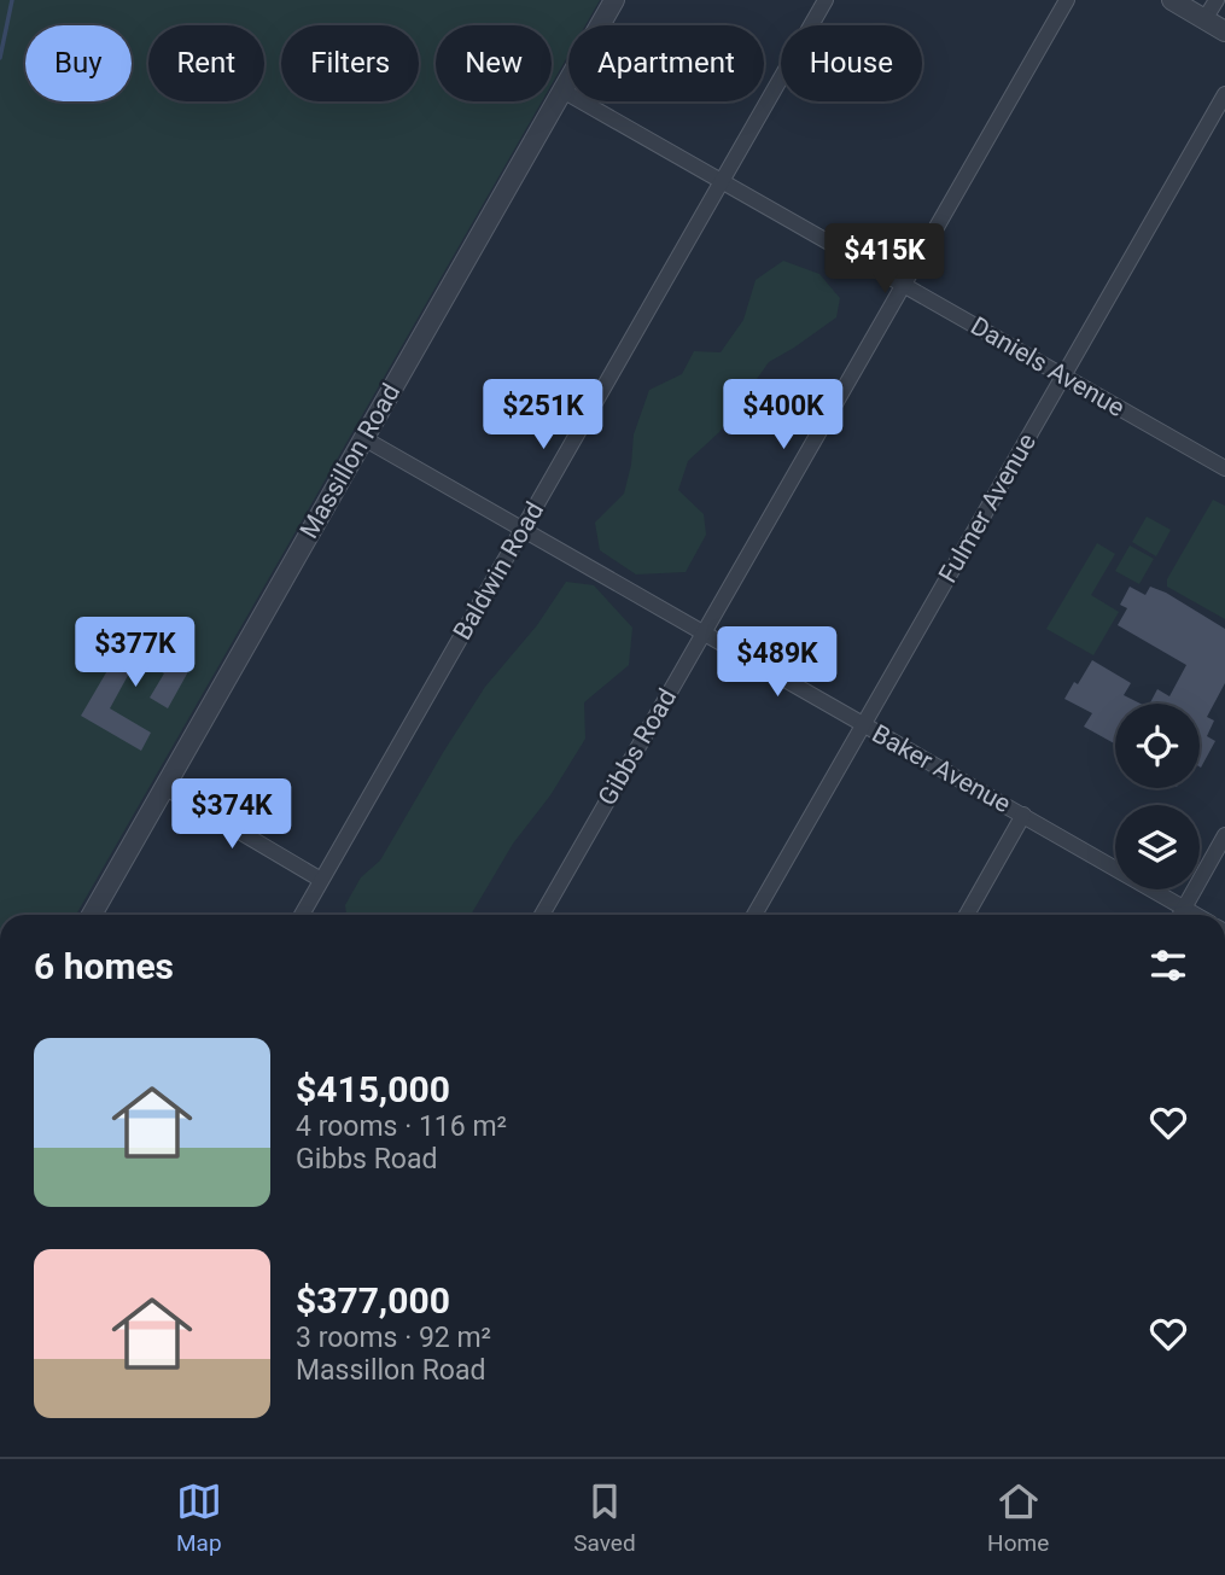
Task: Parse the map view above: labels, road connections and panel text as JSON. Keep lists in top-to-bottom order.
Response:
{
  "streets": {
    "street": [
      "Daniels Avenue",
      "Massillon Road",
      "Fulmer Avenue",
      "Baldwin Road",
      "Gibbs Road",
      "Baker Avenue"
    ]
  },
  "crossings": [
    ["Daniels Avenue", "Massillon Road"],
    ["Daniels Avenue", "Fulmer Avenue"],
    ["Daniels Avenue", "Baldwin Road"],
    ["Daniels Avenue", "Gibbs Road"],
    ["Massillon Road", "Baker Avenue"],
    ["Fulmer Avenue", "Baker Avenue"],
    ["Baldwin Road", "Baker Avenue"],
    ["Gibbs Road", "Baker Avenue"]
  ],
  "page": {
    "chip": [
      "Buy",
      "Rent",
      "Filters",
      "New",
      "Apartment",
      "House"
    ],
    "price": [
      "$415K",
      "$251K",
      "$400K",
      "$377K",
      "$489K",
      "$374K"
    ],
    "heading": "6 homes",
    "list": [
      {
        "name": "$415,000",
        "note": "4 rooms · 116 m² · Gibbs Road"
      },
      {
        "name": "$377,000",
        "note": "3 rooms · 92 m² · Massillon Road"
      }
    ],
    "tabs": ["Map", "Saved", "Home"]
  }
}
